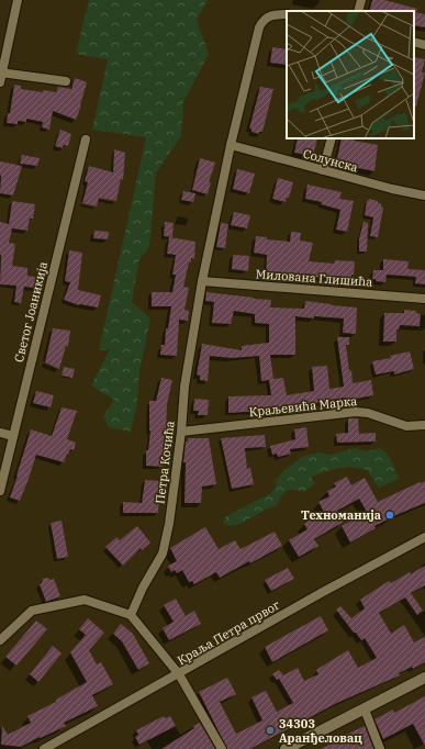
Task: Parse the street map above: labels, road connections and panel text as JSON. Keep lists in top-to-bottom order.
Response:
{
  "streets": {
    "street": [
      "Солунска",
      "Милована Глишића",
      "Светог Јоаникија",
      "Краљевића Марка",
      "Петра Кочића",
      "Краља Петра првог"
    ]
  },
  "crossings": [
    ["Солунска", "Петра Кочића"],
    ["Милована Глишића", "Петра Кочића"],
    ["Краљевића Марка", "Петра Кочића"]
  ],
  "places": ["Техноманија", "34303 Аранђеловац"]
}
